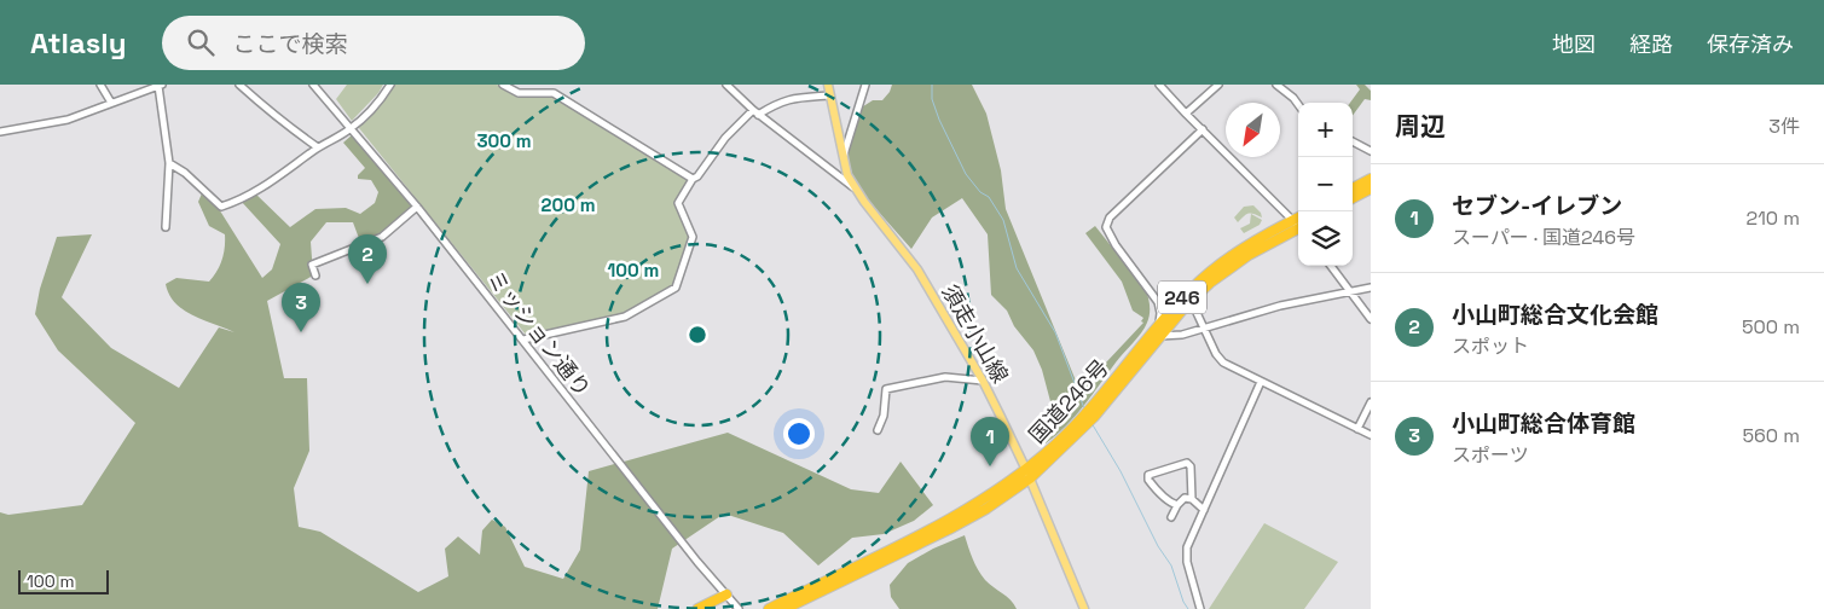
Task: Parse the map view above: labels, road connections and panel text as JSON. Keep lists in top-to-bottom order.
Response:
{
  "streets": {
    "highway": ["246", "国道246号"],
    "main road": ["須走小山線"],
    "street": ["ミッション通り"]
  },
  "crossings": [
    ["須走小山線", "国道246号"]
  ],
  "scale_bar": "100 m",
  "north": "bottom left",
  "page": {
    "header": "Atlasly",
    "search": "ここで検索",
    "nav": ["地図", "経路", "保存済み"],
    "heading": ["周辺", "3件"],
    "map_buttons": ["+", "−"],
    "list": [
      {
        "mark": "1",
        "name": "セブン-イレブン",
        "note": "スーパー · 国道246号",
        "value": "210 m"
      },
      {
        "mark": "2",
        "name": "小山町総合文化会館",
        "note": "スポット",
        "value": "500 m"
      },
      {
        "mark": "3",
        "name": "小山町総合体育館",
        "note": "スポーツ",
        "value": "560 m"
      }
    ],
    "pins": ["2", "3", "1"],
    "scale": "100 m"
  },
  "rings": ["300 m", "200 m", "100 m"]
}
